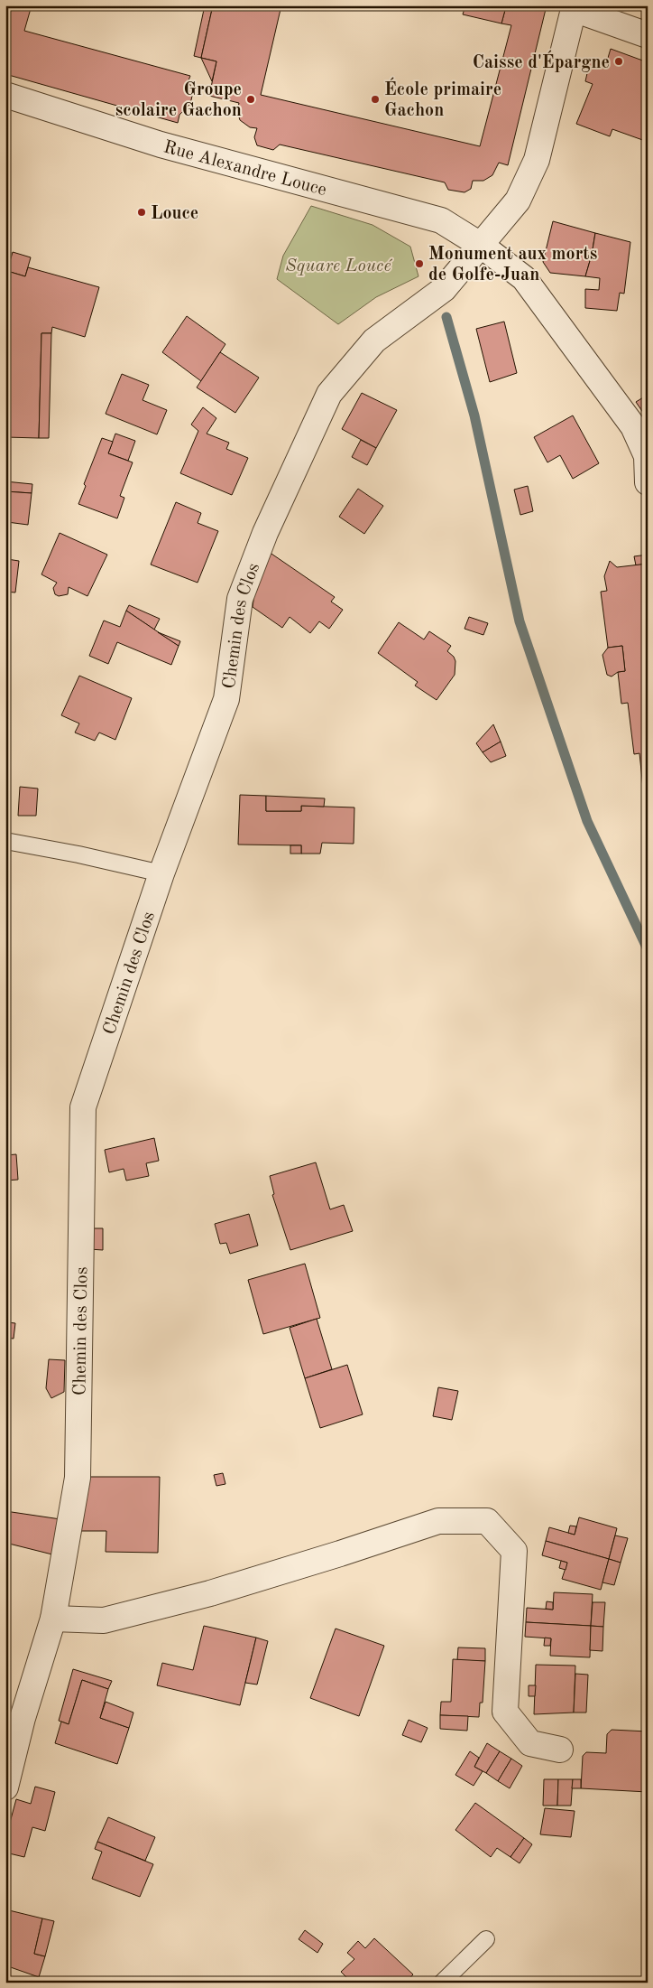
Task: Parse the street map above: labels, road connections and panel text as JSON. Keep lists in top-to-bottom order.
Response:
{
  "streets": {
    "street": ["Rue Alexandre Louce", "Chemin des Clos"]
  },
  "crossings": [
    ["Rue Alexandre Louce", "Chemin des Clos"]
  ],
  "parks": ["Square Loucé"],
  "places": [
    "Caisse d'Épargne",
    "Groupe scolaire Gachon",
    "École primaire Gachon",
    "Louce",
    "Monument aux morts de Golfe-Juan"
  ]
}
